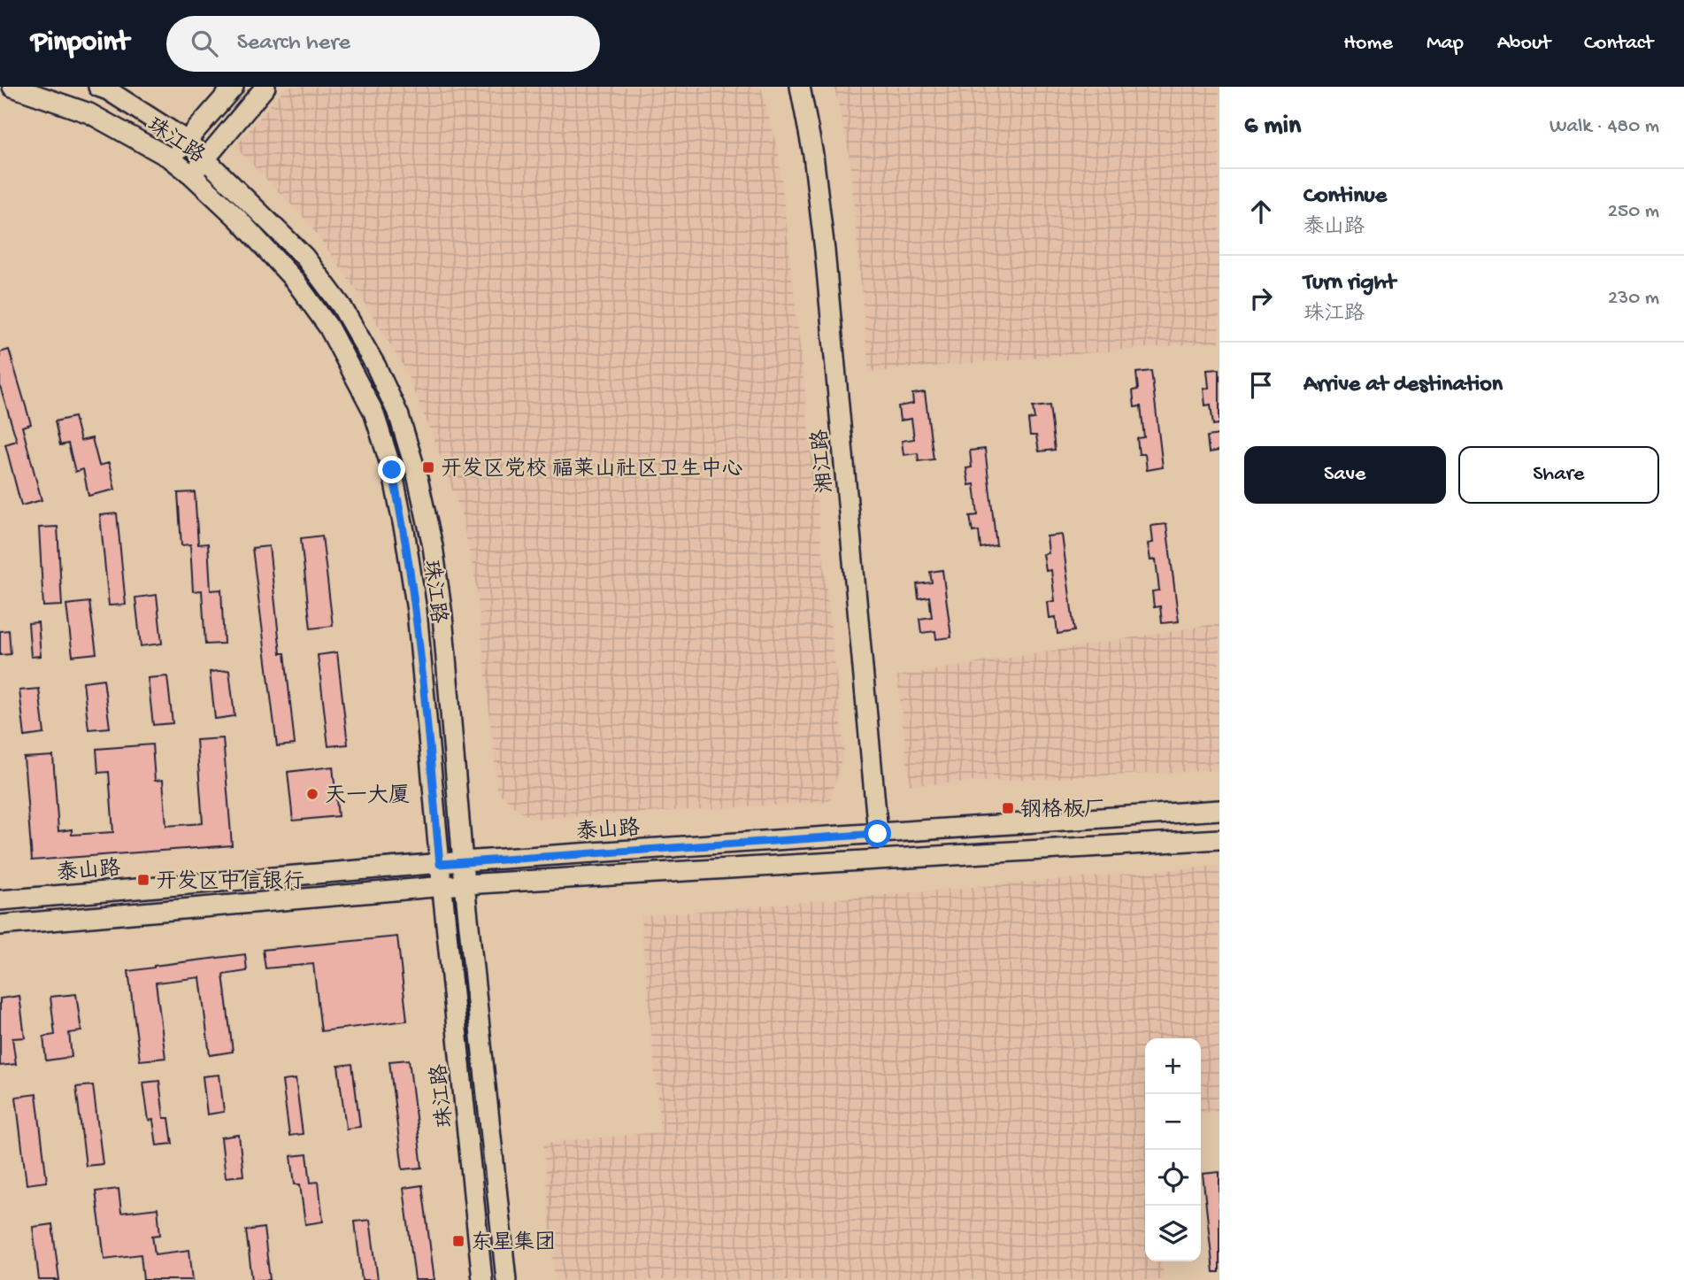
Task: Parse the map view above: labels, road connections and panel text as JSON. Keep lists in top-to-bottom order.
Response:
{
  "streets": {
    "main road": ["珠江路", "湘江路", "泰山路"]
  },
  "crossings": [
    ["珠江路", "泰山路"],
    ["湘江路", "泰山路"]
  ],
  "places": {
    "transit": [
      "开发区党校 福莱山社区卫生中心",
      "钢格板厂",
      "开发区中信银行",
      "东星集团"
    ],
    "other": ["天一大厦"]
  },
  "page": {
    "header": "Pinpoint",
    "search": "Search here",
    "nav": [
      "Home",
      "Map",
      "About",
      "Contact"
    ],
    "heading": ["6 min", "Walk · 480 m"],
    "list": [
      ["Continue", "泰山路", "250 m"],
      ["Turn right", "珠江路", "230 m"],
      "Arrive at destination"
    ],
    "buttons": ["Save", "Share"],
    "map_buttons": ["+", "−"]
  }
}
